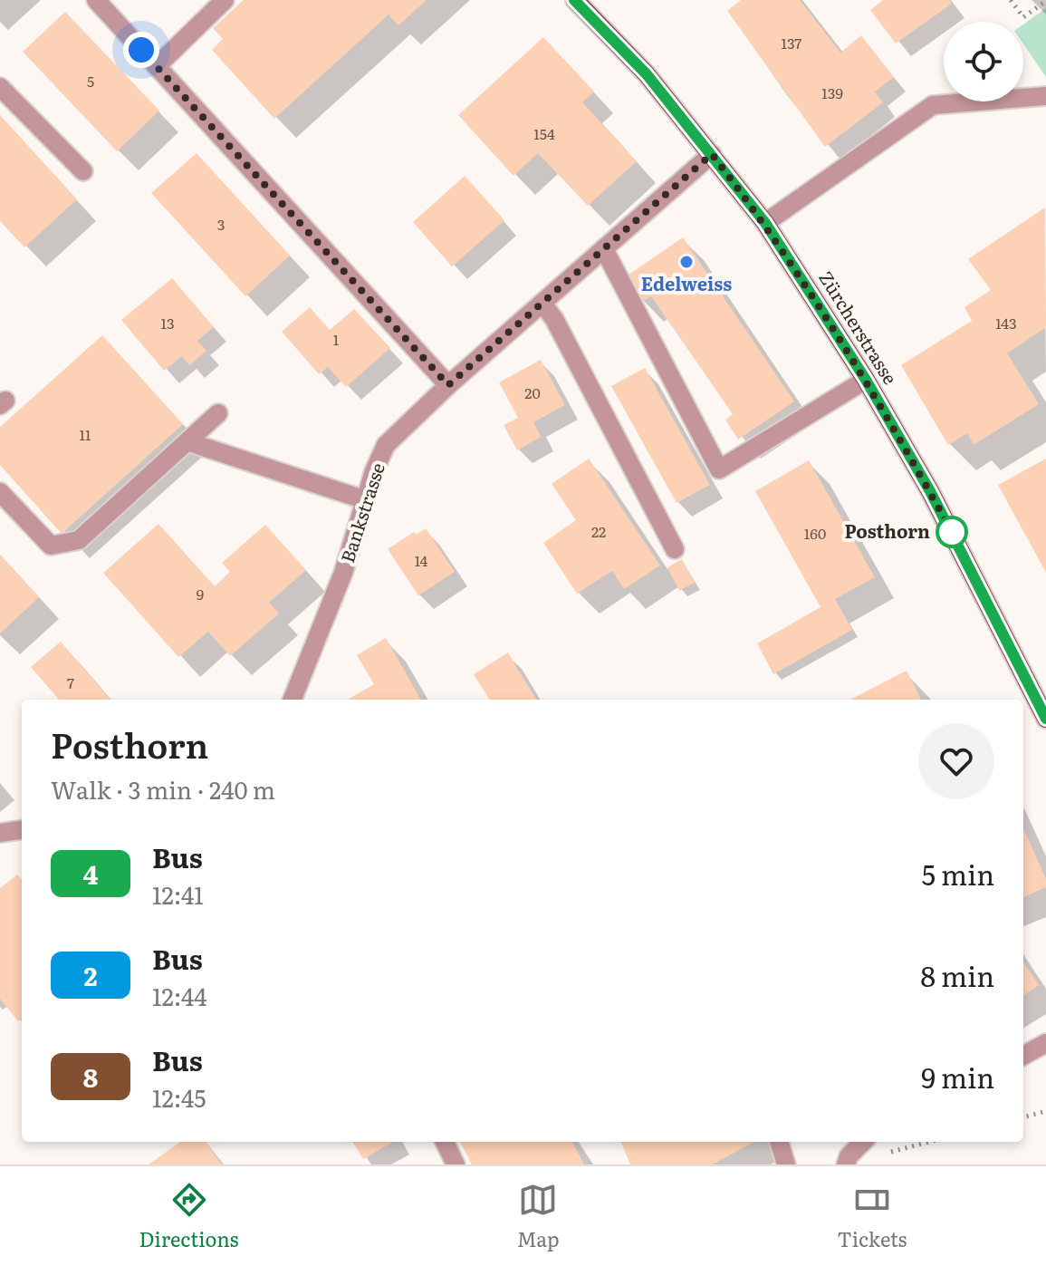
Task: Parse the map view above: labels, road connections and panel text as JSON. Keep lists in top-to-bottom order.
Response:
{
  "streets": {
    "main road": ["Zürcherstrasse"],
    "street": ["Bankstrasse"]
  },
  "crossings": [
    ["Zürcherstrasse", "Bankstrasse"]
  ],
  "places": ["Edelweiss", "Posthorn"],
  "lines": ["bus line 4"],
  "house_numbers": [
    "137",
    "5",
    "139",
    "154",
    "3",
    "13",
    "143",
    "1",
    "20",
    "11",
    "22",
    "160",
    "14",
    "9",
    "7"
  ],
  "page": {
    "heading": ["Posthorn", "Walk · 3 min · 240 m"],
    "list": [
      {
        "mark": "4",
        "name": "Bus",
        "note": "12:41",
        "value": "5 min"
      },
      {
        "mark": "2",
        "name": "Bus",
        "note": "12:44",
        "value": "8 min"
      },
      {
        "mark": "8",
        "name": "Bus",
        "note": "12:45",
        "value": "9 min"
      }
    ],
    "tabs": ["Directions", "Map", "Tickets"]
  }
}
